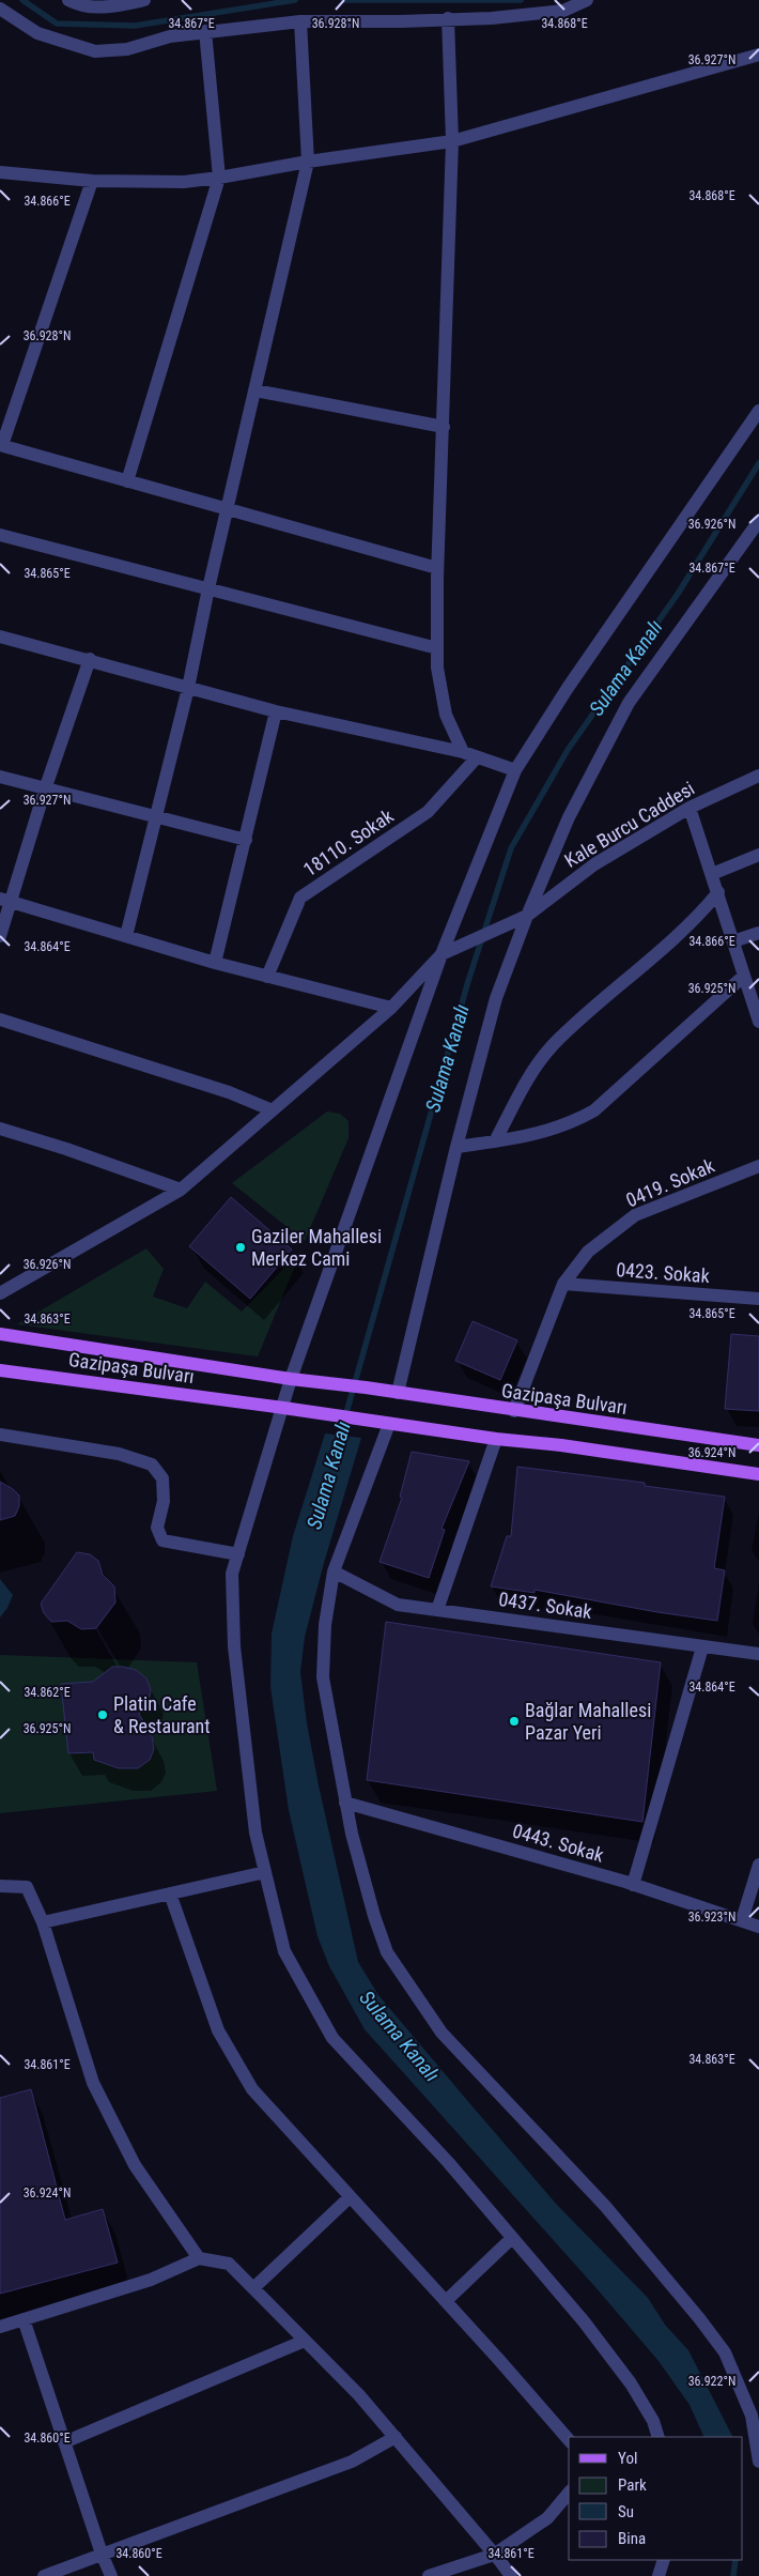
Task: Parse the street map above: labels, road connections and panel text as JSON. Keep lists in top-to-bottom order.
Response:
{
  "streets": {
    "main road": ["Gazipaşa Bulvarı"],
    "street": [
      "Kale Burcu Caddesi",
      "18110. Sokak",
      "0419. Sokak",
      "0423. Sokak",
      "0437. Sokak",
      "0443. Sokak"
    ]
  },
  "crossings": [
    ["0419. Sokak", "0423. Sokak"],
    ["0419. Sokak", "Gazipaşa Bulvarı"]
  ],
  "water": ["Sulama Kanalı"],
  "places": ["Gaziler Mahallesi Merkez Cami", "Platin Cafe & Restaurant", "Bağlar Mahallesi Pazar Yeri"],
  "legend": [
    "Yol",
    "Park",
    "Su",
    "Bina"
  ],
  "coordinates": [
    "34.867°E",
    "36.928°N",
    "34.868°E",
    "36.927°N",
    "34.866°E",
    "36.926°N",
    "34.865°E",
    "34.864°E",
    "36.925°N",
    "34.863°E",
    "36.924°N",
    "34.862°E",
    "36.923°N",
    "34.861°E",
    "36.922°N",
    "34.860°E"
  ]
}
